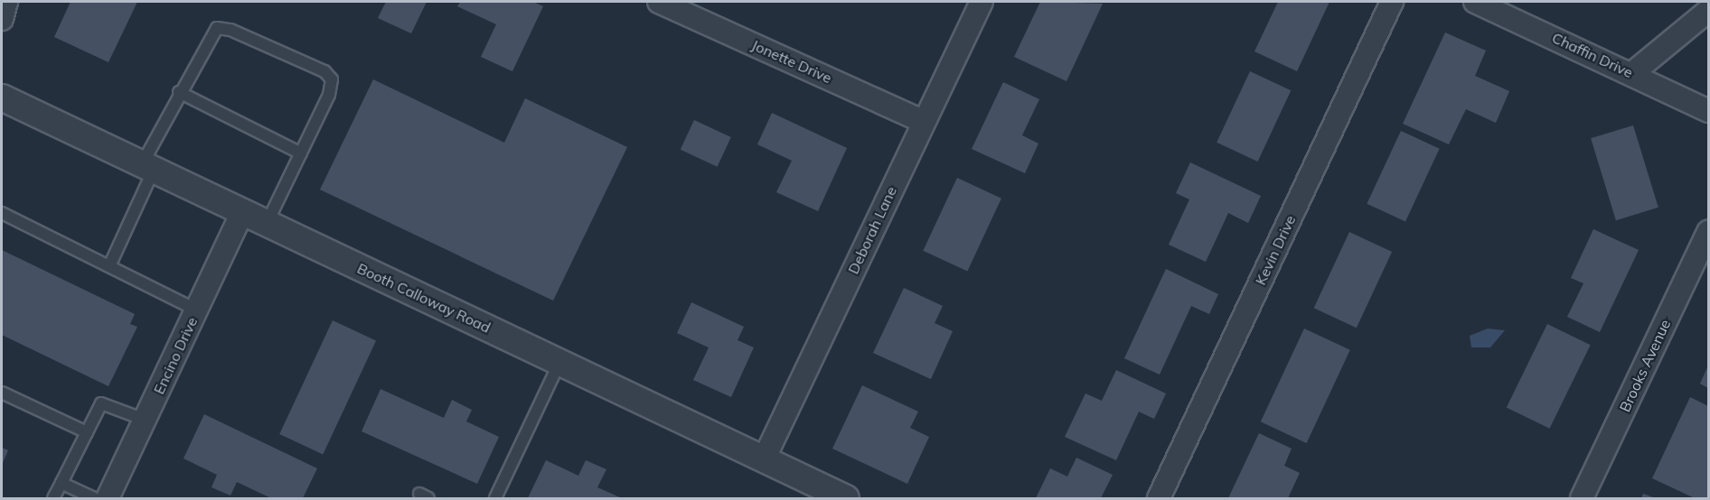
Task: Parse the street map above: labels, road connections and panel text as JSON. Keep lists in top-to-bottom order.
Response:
{
  "streets": {
    "street": [
      "Chaffin Drive",
      "Jonette Drive",
      "Deborah Lane",
      "Kevin Drive",
      "Booth Calloway Road",
      "Encino Drive",
      "Brooks Avenue"
    ]
  },
  "crossings": [
    ["Jonette Drive", "Deborah Lane"],
    ["Deborah Lane", "Booth Calloway Road"],
    ["Booth Calloway Road", "Encino Drive"]
  ]
}
